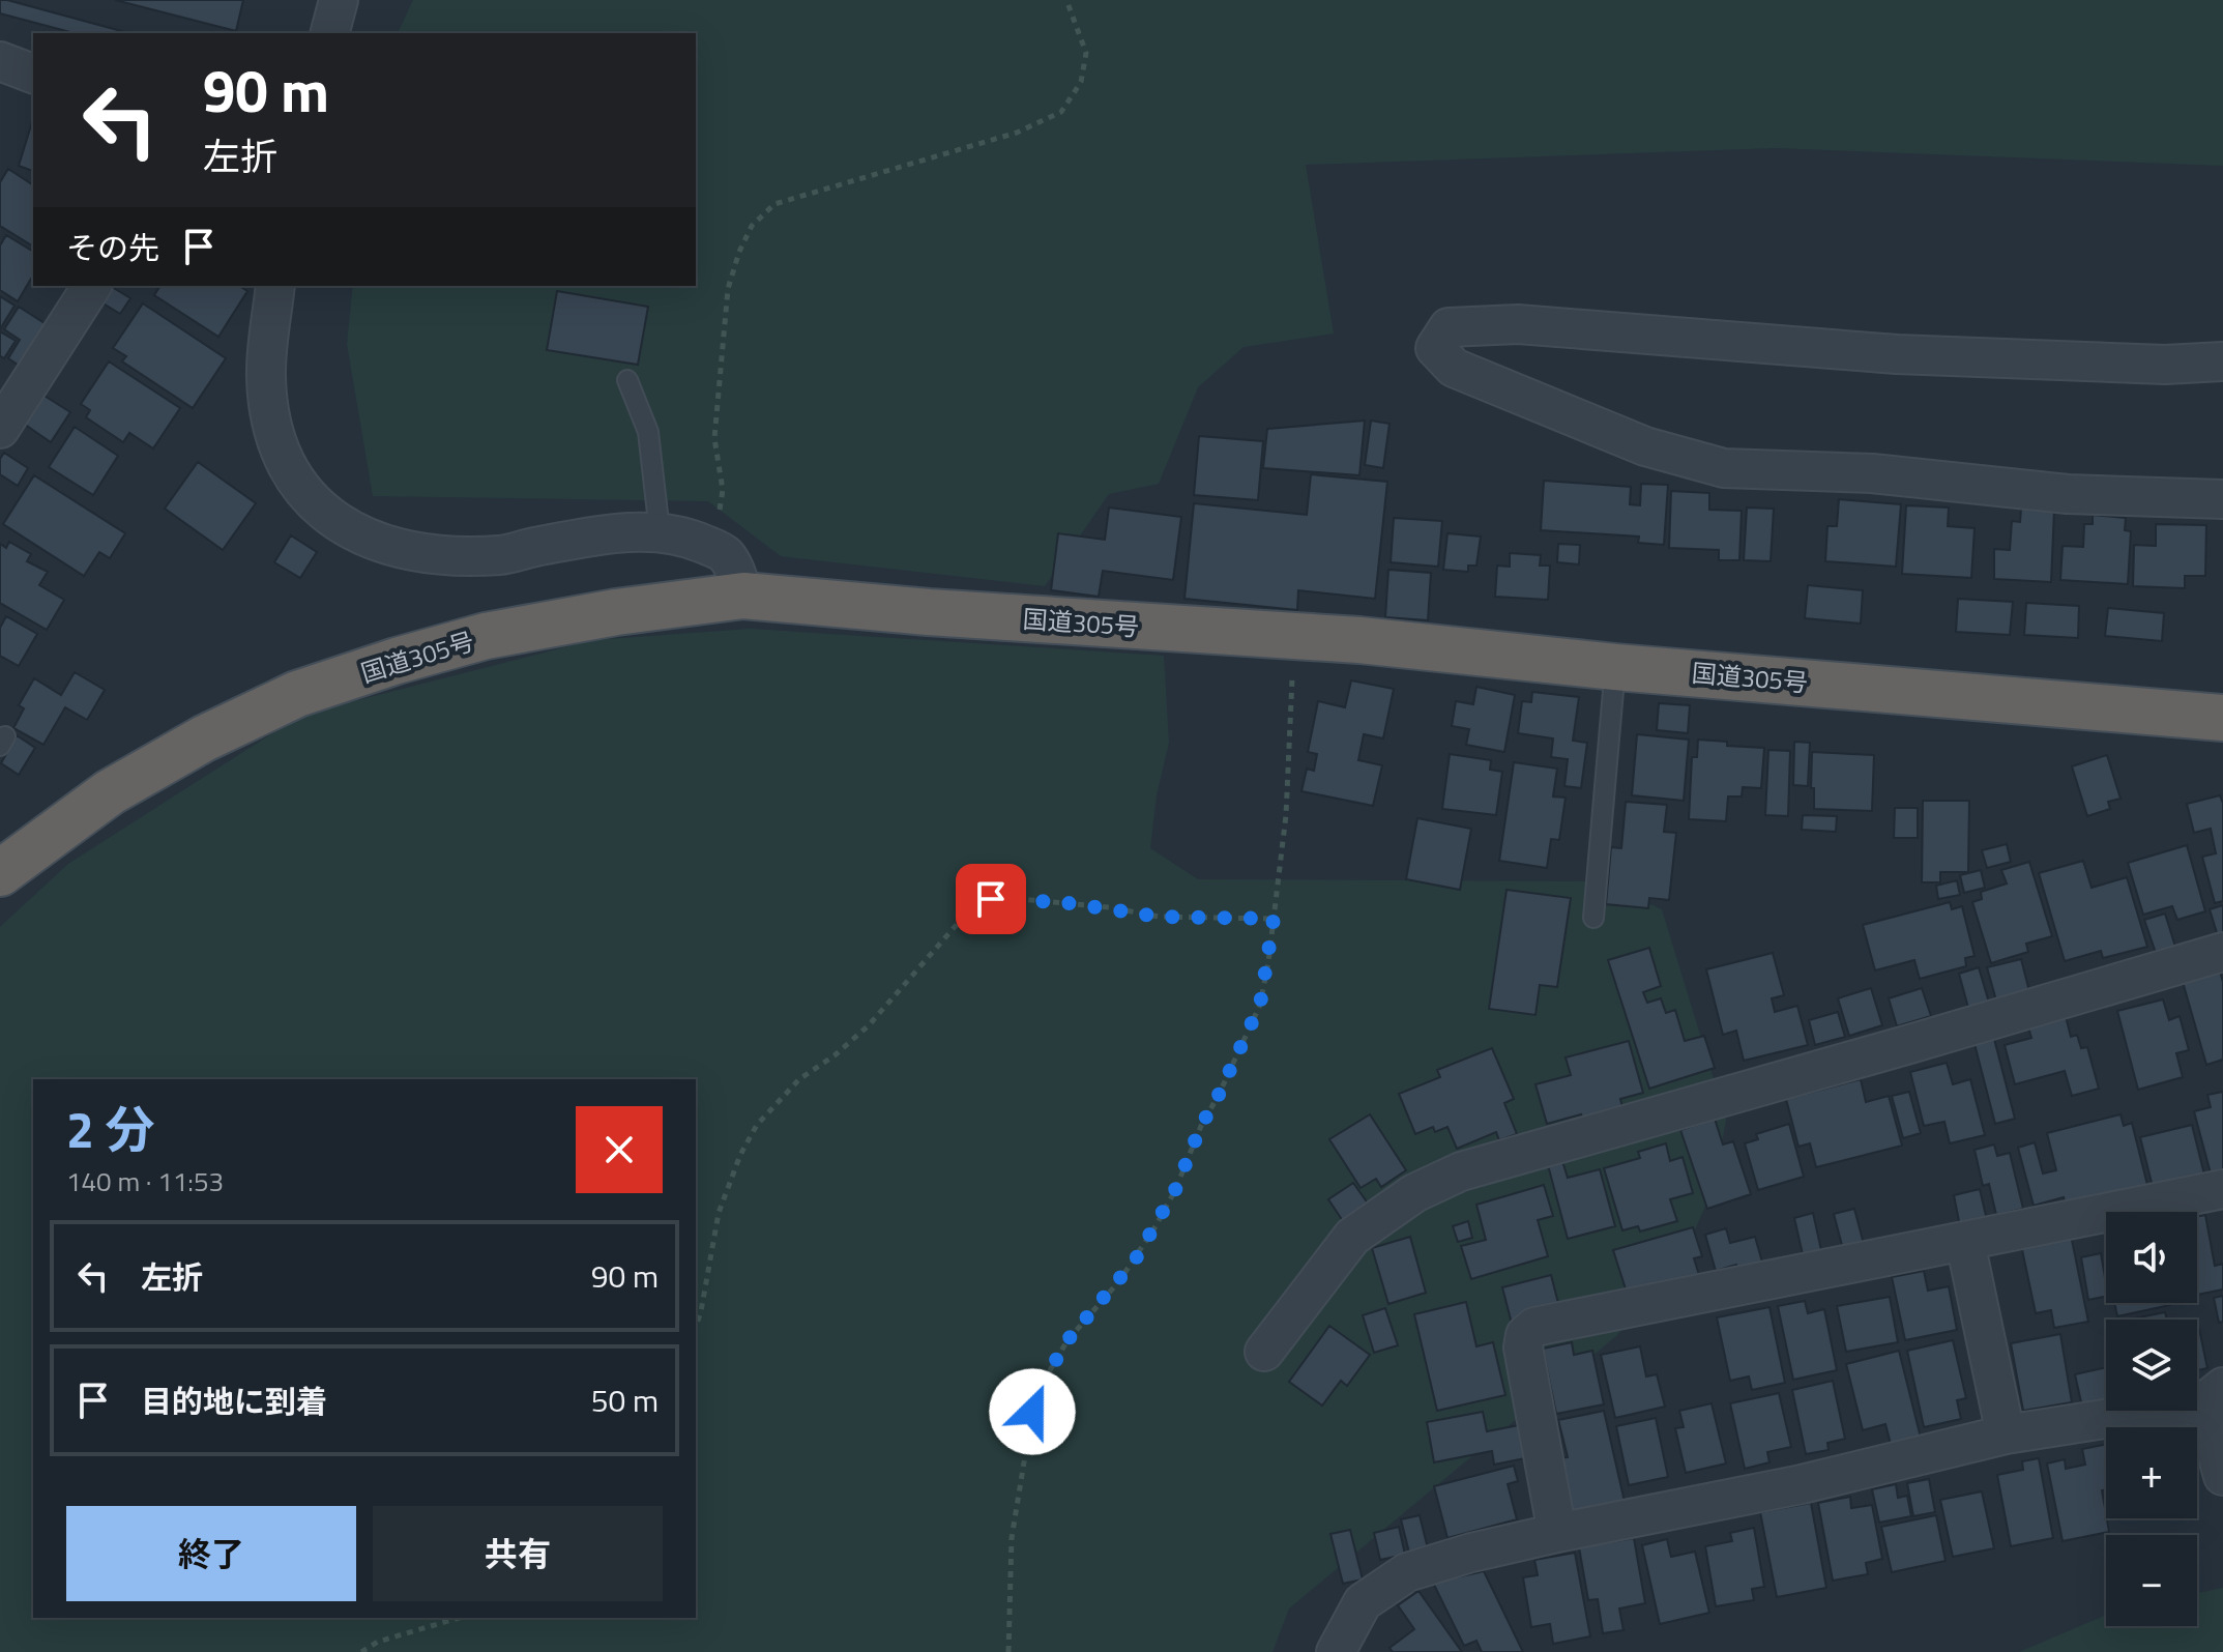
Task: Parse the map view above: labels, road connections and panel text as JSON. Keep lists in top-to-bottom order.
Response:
{
  "streets": {
    "highway": ["国道305号"]
  },
  "page": {
    "turn": ["90 m", "左折"],
    "then": "その先",
    "heading": ["2 分", "140 m · 11:53"],
    "map_buttons": ["+", "−"],
    "list": [
      {
        "name": "左折",
        "value": "90 m"
      },
      {
        "name": "目的地に到着",
        "value": "50 m"
      }
    ],
    "buttons": ["終了", "共有"]
  }
}
